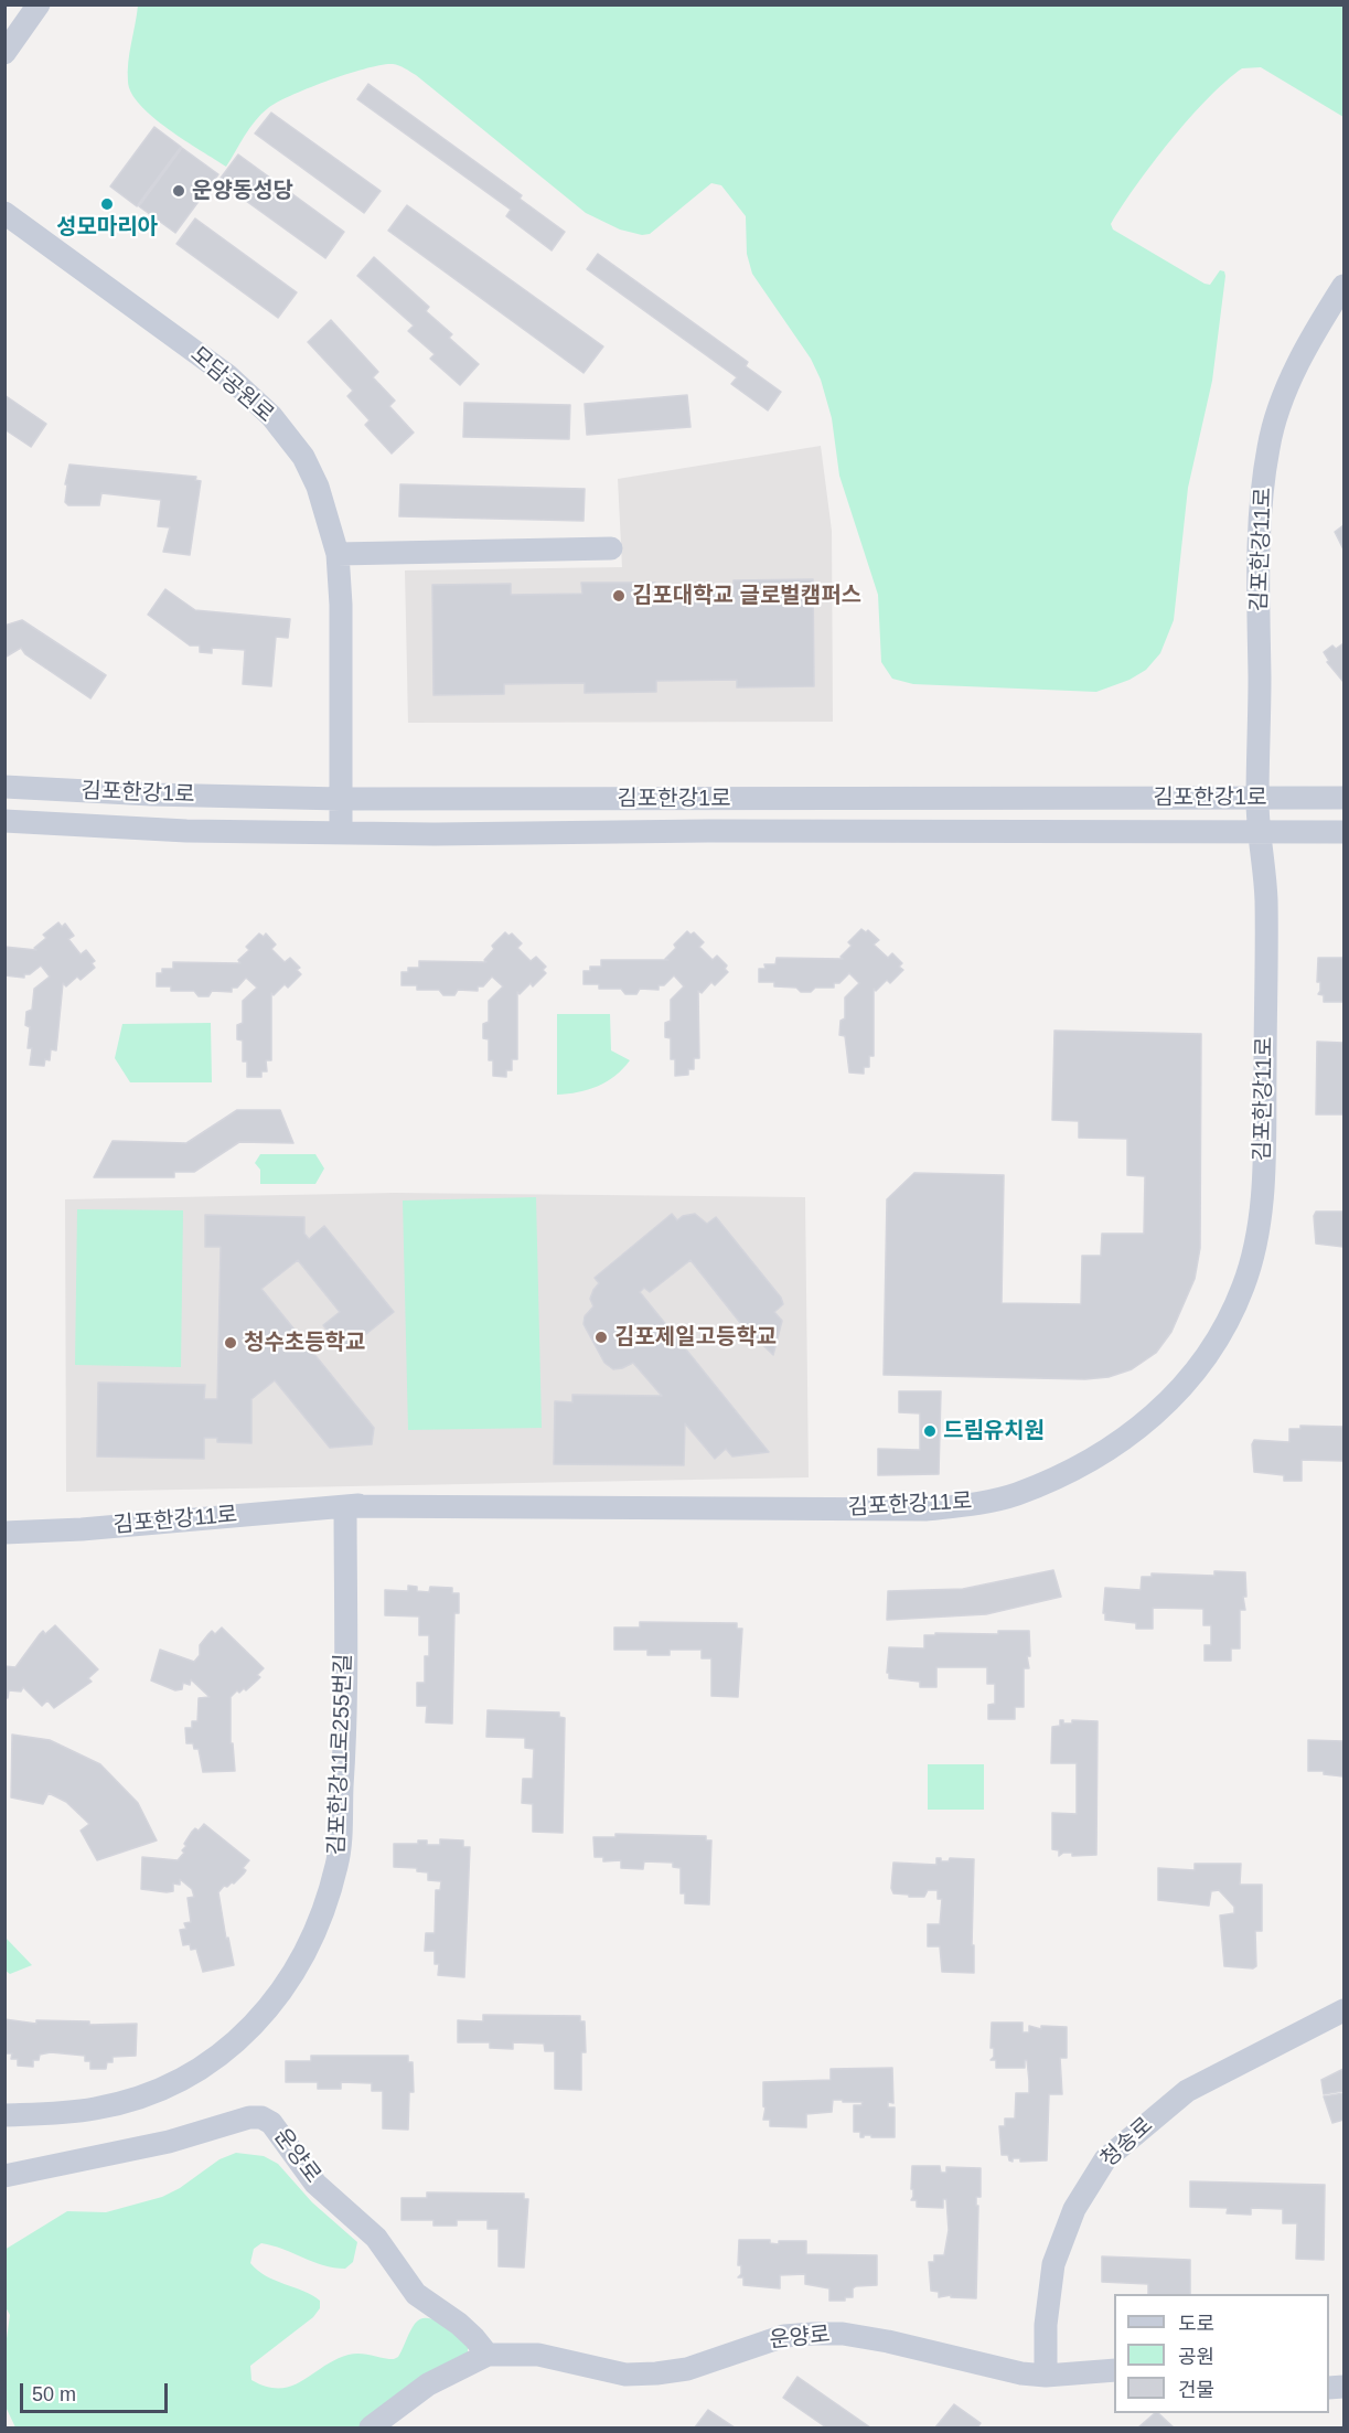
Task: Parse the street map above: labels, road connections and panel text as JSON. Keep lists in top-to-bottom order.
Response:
{
  "streets": {
    "street": [
      "모담공원로",
      "김포한강11로",
      "김포한강1로",
      "김포한강11로255번길",
      "청송로",
      "운양로"
    ]
  },
  "crossings": [
    ["모담공원로", "김포한강1로"],
    ["김포한강11로", "김포한강1로"],
    ["김포한강11로", "김포한강11로255번길"],
    ["청송로", "운양로"]
  ],
  "places": [
    "운양동성당",
    "성모마리아",
    "김포대학교 글로벌캠퍼스",
    "김포제일고등학교",
    "청수초등학교",
    "드림유치원"
  ],
  "legend": ["도로", "공원", "건물"],
  "scale_bar": "50 m"
}
